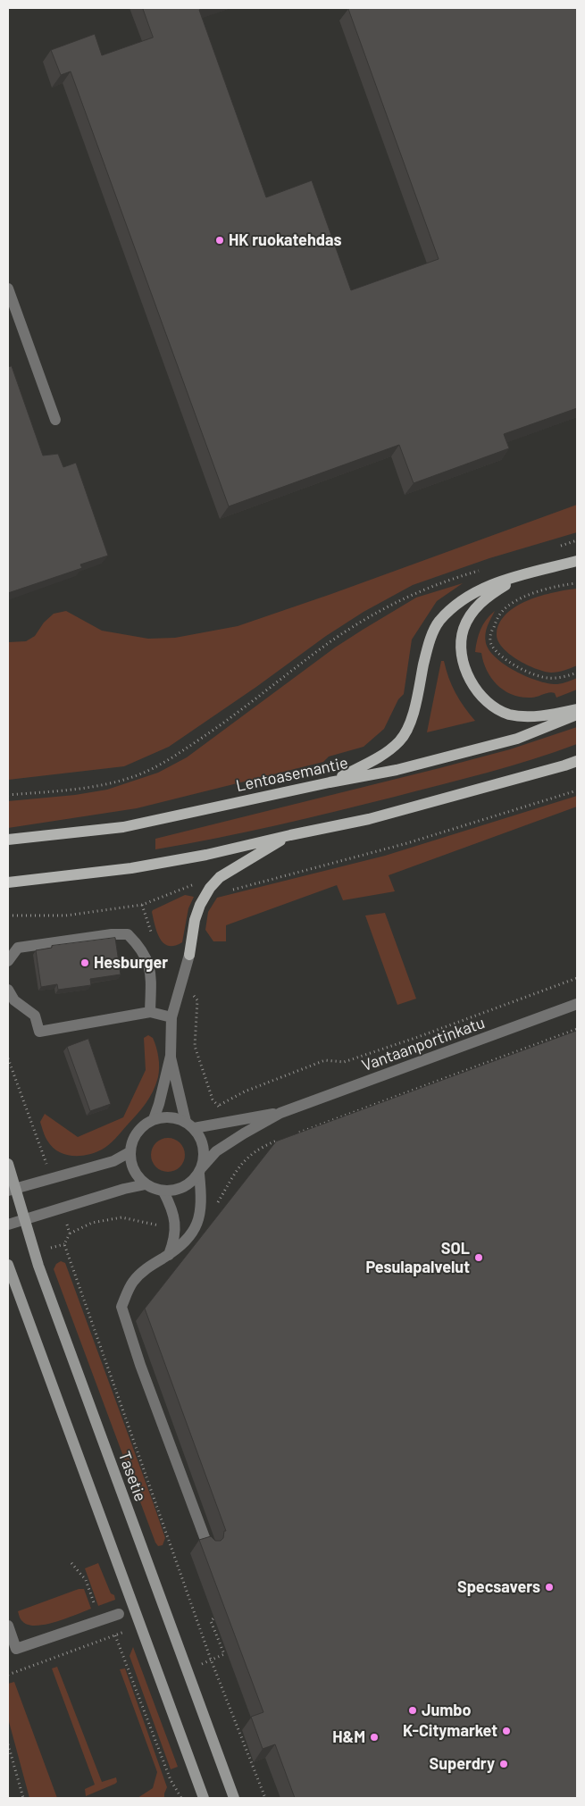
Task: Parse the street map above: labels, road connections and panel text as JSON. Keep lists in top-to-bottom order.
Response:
{
  "streets": {
    "main road": ["Lentoasemantie", "Tasetie"],
    "street": ["Vantaanportinkatu"]
  },
  "places": [
    "HK ruokatehdas",
    "Hesburger",
    "SOL Pesulapalvelut",
    "Specsavers",
    "Jumbo",
    "K-Citymarket",
    "H&M",
    "Superdry"
  ]
}
